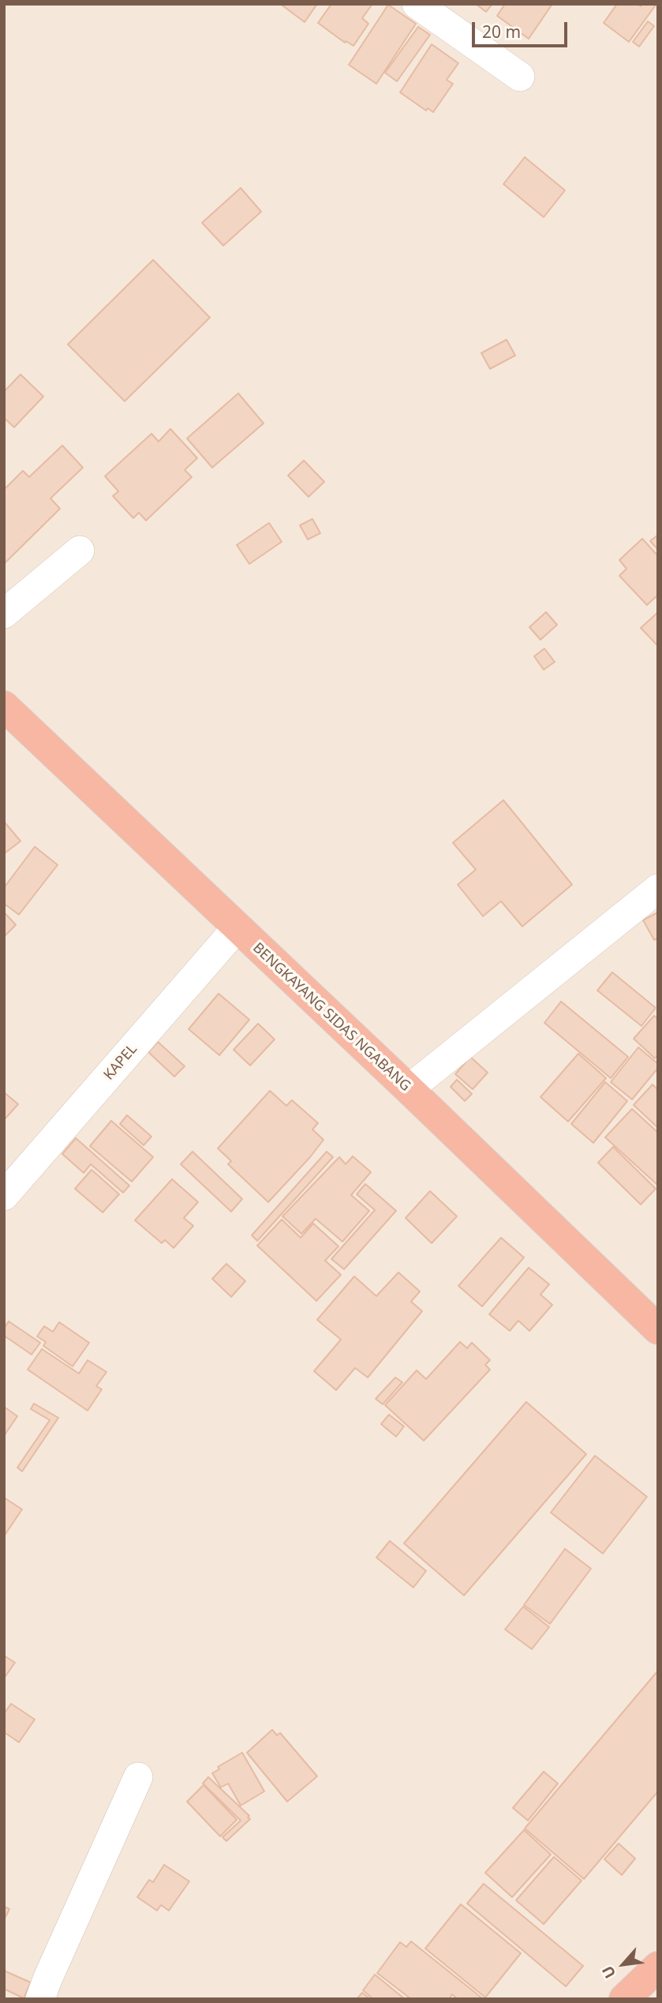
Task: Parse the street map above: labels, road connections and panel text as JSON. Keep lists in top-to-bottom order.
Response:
{
  "streets": {
    "highway": ["BENGKAYANG SIDAS NGABANG"],
    "street": ["KAPEL"]
  },
  "crossings": [
    ["BENGKAYANG SIDAS NGABANG", "KAPEL"]
  ],
  "scale_bar": "20 m",
  "north": "bottom left"
}
